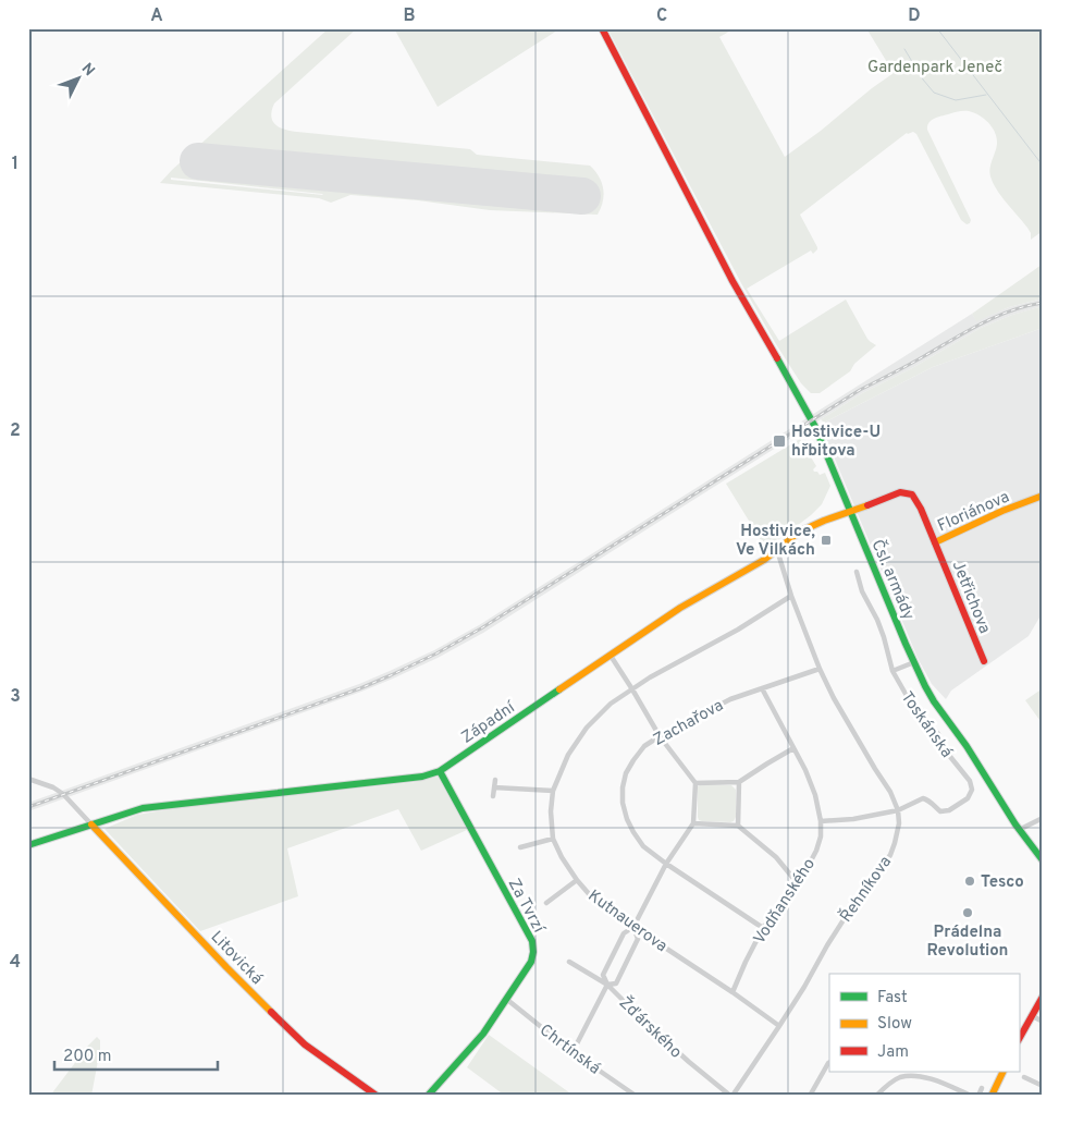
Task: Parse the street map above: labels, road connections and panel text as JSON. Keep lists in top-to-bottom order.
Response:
{
  "streets": {
    "street": [
      "Floriánova",
      "Čsl. armády",
      "Jetřichova",
      "Západní",
      "Zachařova",
      "Toskánská",
      "Řehníkova",
      "Vodňanského",
      "Za Tvrzí",
      "Kutnauerova",
      "Litovická",
      "Žďárského",
      "Chrtínská"
    ]
  },
  "crossings": [
    ["Floriánova", "Čsl. armády"],
    ["Floriánova", "Jetřichova"],
    ["Floriánova", "Západní"],
    ["Čsl. armády", "Západní"],
    ["Západní", "Řehníkova"],
    ["Západní", "Za Tvrzí"],
    ["Západní", "Litovická"],
    ["Zachařova", "Řehníkova"],
    ["Zachařova", "Vodňanského"],
    ["Toskánská", "Řehníkova"],
    ["Řehníkova", "Kutnauerova"],
    ["Řehníkova", "Žďárského"],
    ["Vodňanského", "Kutnauerova"],
    ["Za Tvrzí", "Chrtínská"]
  ],
  "parks": ["Gardenpark Jeneč"],
  "places": {
    "transit": ["Hostivice-U hřbitova", "Hostivice, Ve Vilkách"],
    "other": ["Tesco", "Prádelna Revolution"]
  },
  "legend": ["Fast", "Slow", "Jam"],
  "scale_bar": "200 m",
  "north": "top right",
  "grid": {
    "columns": [
      "A",
      "B",
      "C",
      "D"
    ],
    "rows": [
      "1",
      "2",
      "3",
      "4"
    ]
  }
}
